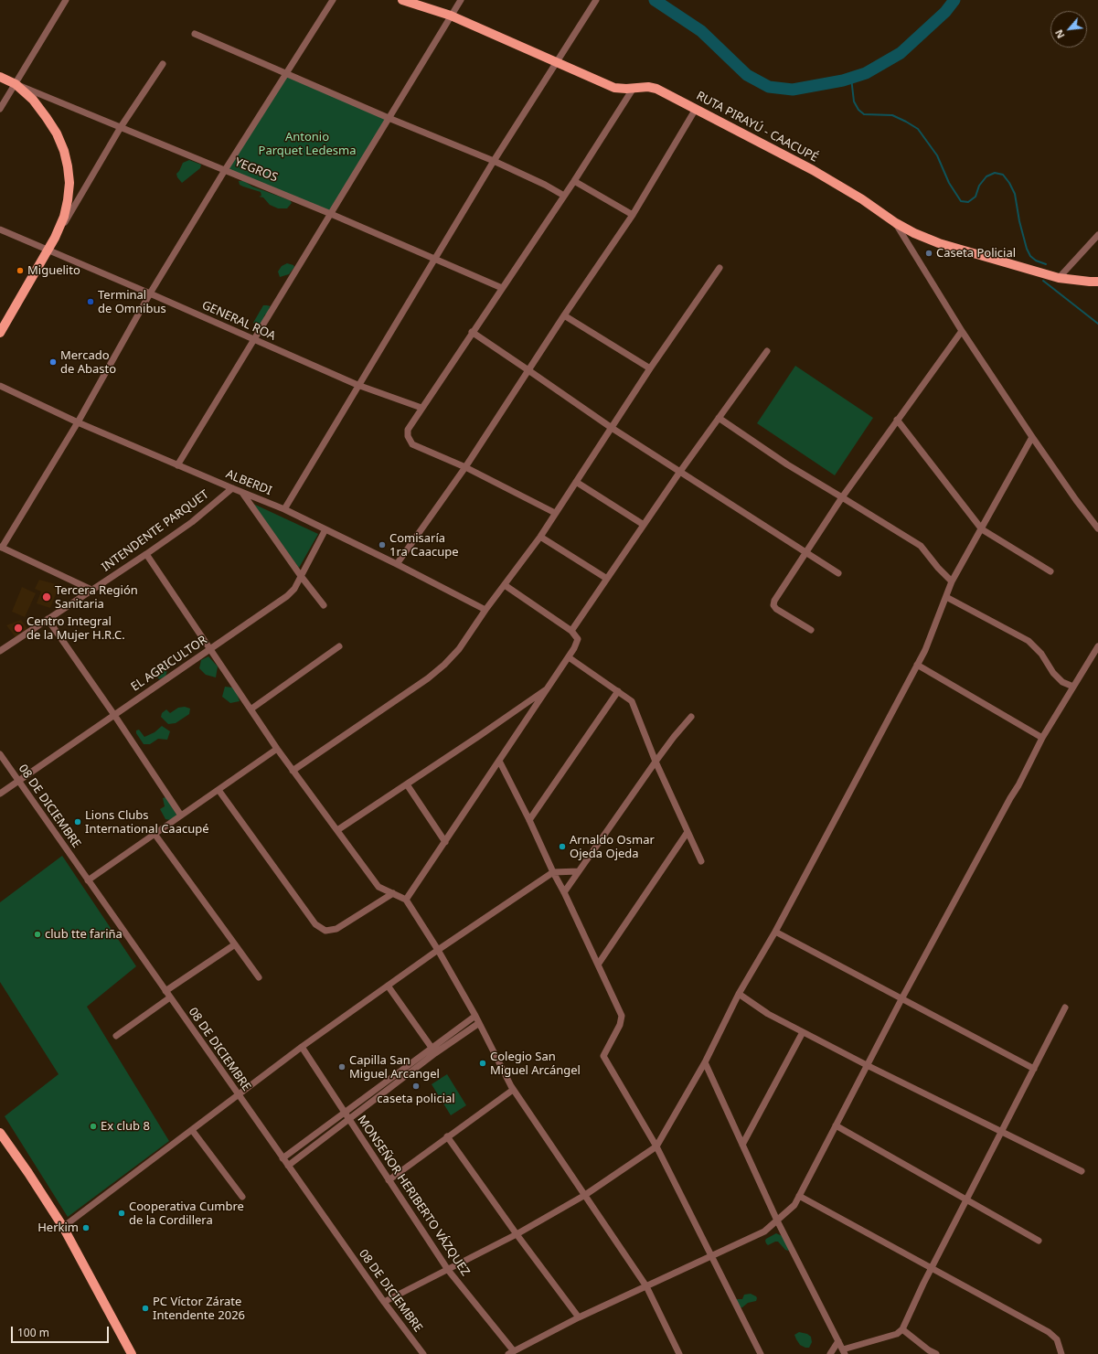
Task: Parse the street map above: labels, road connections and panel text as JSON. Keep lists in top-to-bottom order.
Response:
{
  "streets": {
    "main road": ["RUTA PIRAYÚ - CAACUPÉ", "YEGROS"],
    "street": [
      "GENERAL ROA",
      "ALBERDI",
      "INTENDENTE PARQUET",
      "EL AGRICULTOR",
      "08 DE DICIEMBRE",
      "MONSEÑOR HERIBERTO VÁZQUEZ"
    ]
  },
  "crossings": [
    ["ALBERDI", "INTENDENTE PARQUET"],
    ["ALBERDI", "EL AGRICULTOR"],
    ["EL AGRICULTOR", "08 DE DICIEMBRE"]
  ],
  "parks": ["Antonio Parquet Ledesma"],
  "places": [
    "Caseta Policial",
    "Miguelito",
    "Terminal de Omnibus",
    "Mercado de Abasto",
    "Comisaría 1ra Caacupe",
    "Tercera Región Sanitaria",
    "Centro Integral de la Mujer H.R.C.",
    "Lions Clubs International Caacupé",
    "Arnaldo Osmar Ojeda Ojeda",
    "club tte fariña",
    "Colegio San Miguel Arcángel",
    "Capilla San Miguel Arcangel",
    "caseta policial",
    "Ex club 8",
    "Cooperativa Cumbre de la Cordillera",
    "Herkim",
    "PC Víctor Zárate Intendente 2026"
  ],
  "scale_bar": "100 m",
  "north": "bottom left"
}
